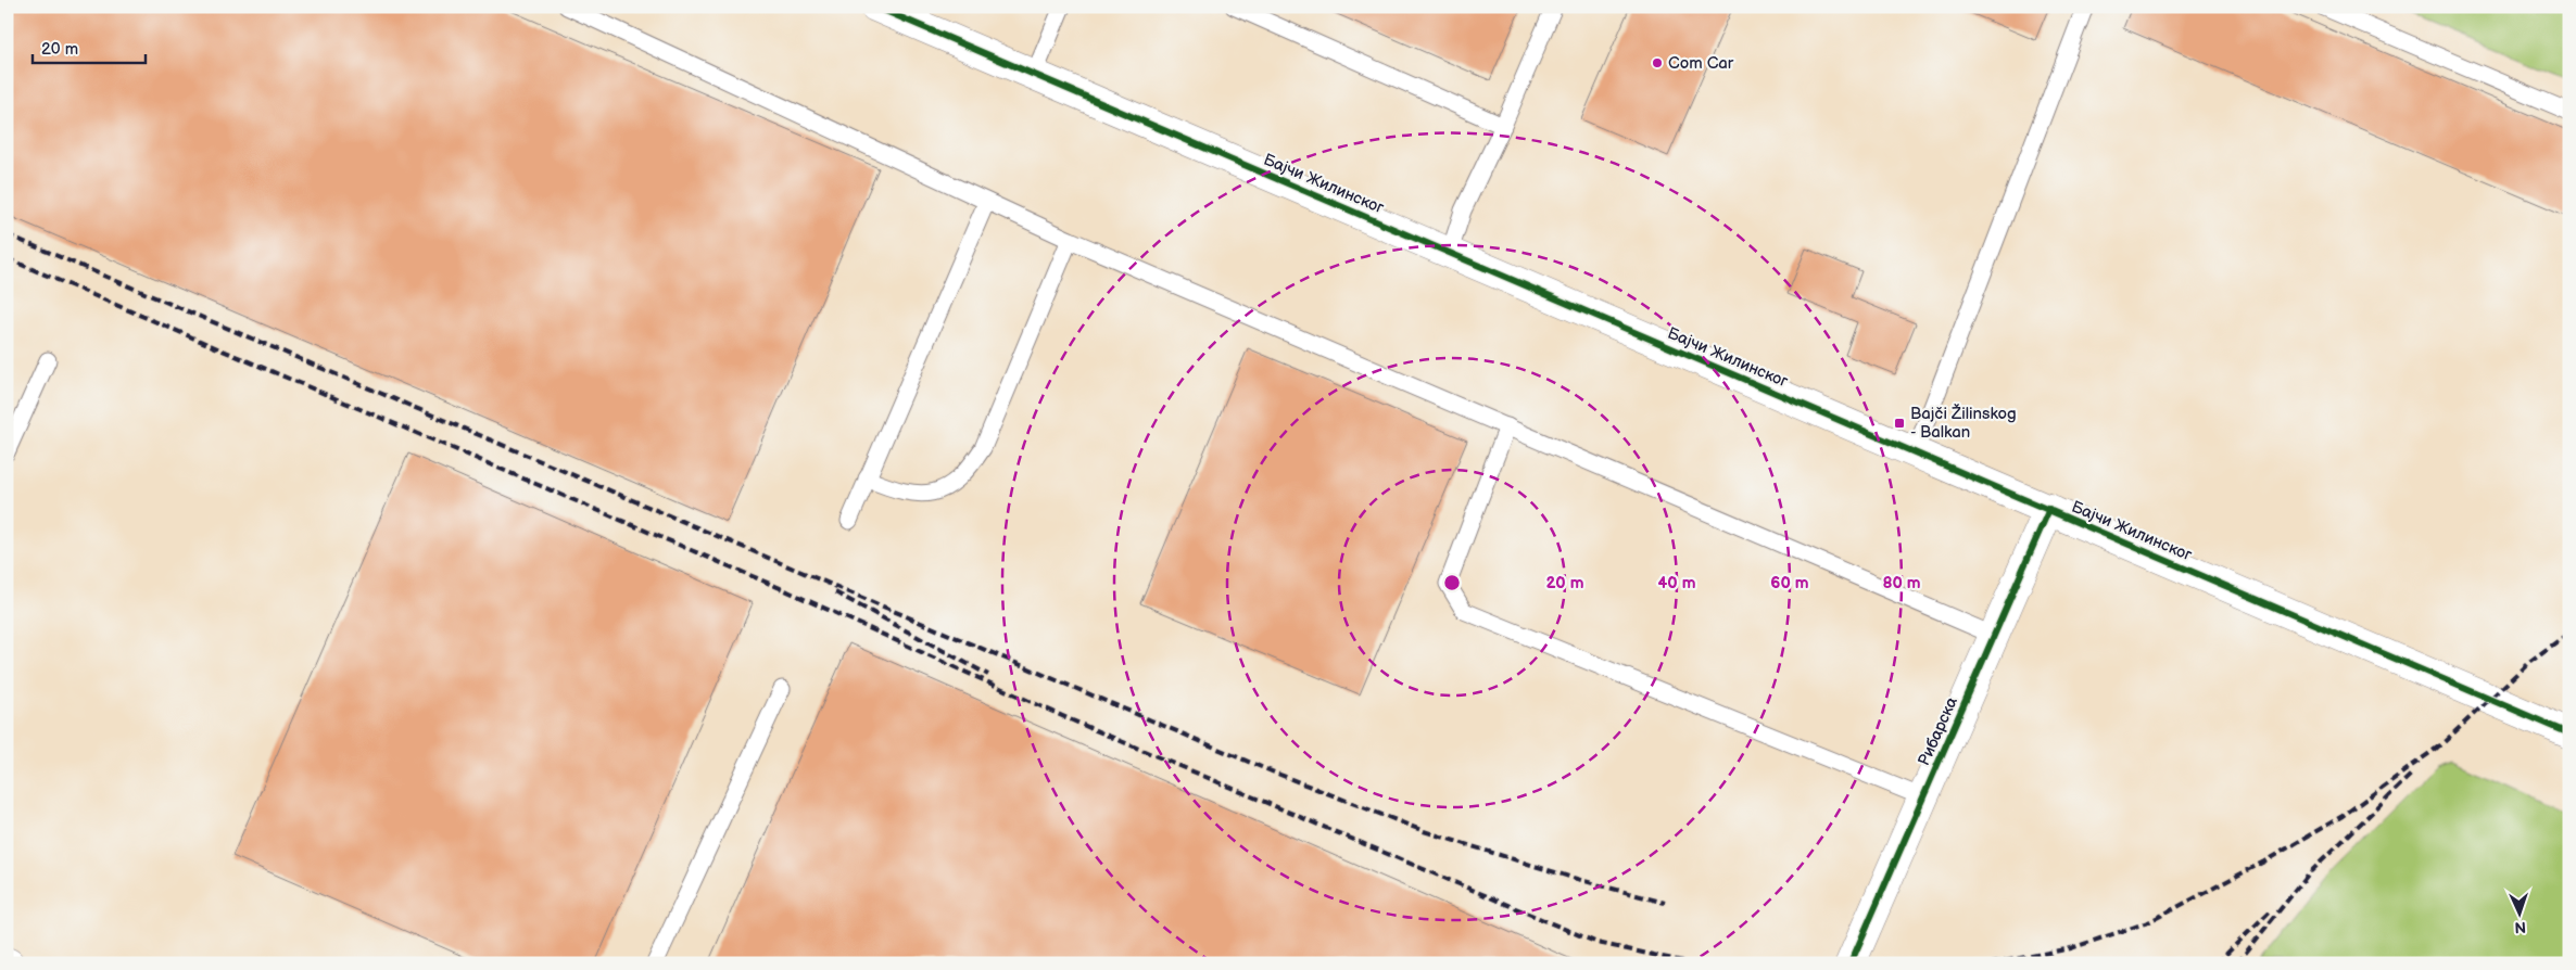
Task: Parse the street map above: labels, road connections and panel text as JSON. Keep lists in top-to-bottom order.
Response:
{
  "streets": {
    "street": ["Бајчи Жилинског", "Рибарска"]
  },
  "crossings": [
    ["Бајчи Жилинског", "Рибарска"]
  ],
  "places": {
    "other": ["Com Car"],
    "transit": ["Bajči Žilinskog - Balkan"]
  },
  "scale_bar": "20 m",
  "north": "bottom",
  "rings": [
    "20 m",
    "40 m",
    "60 m",
    "80 m"
  ]
}
